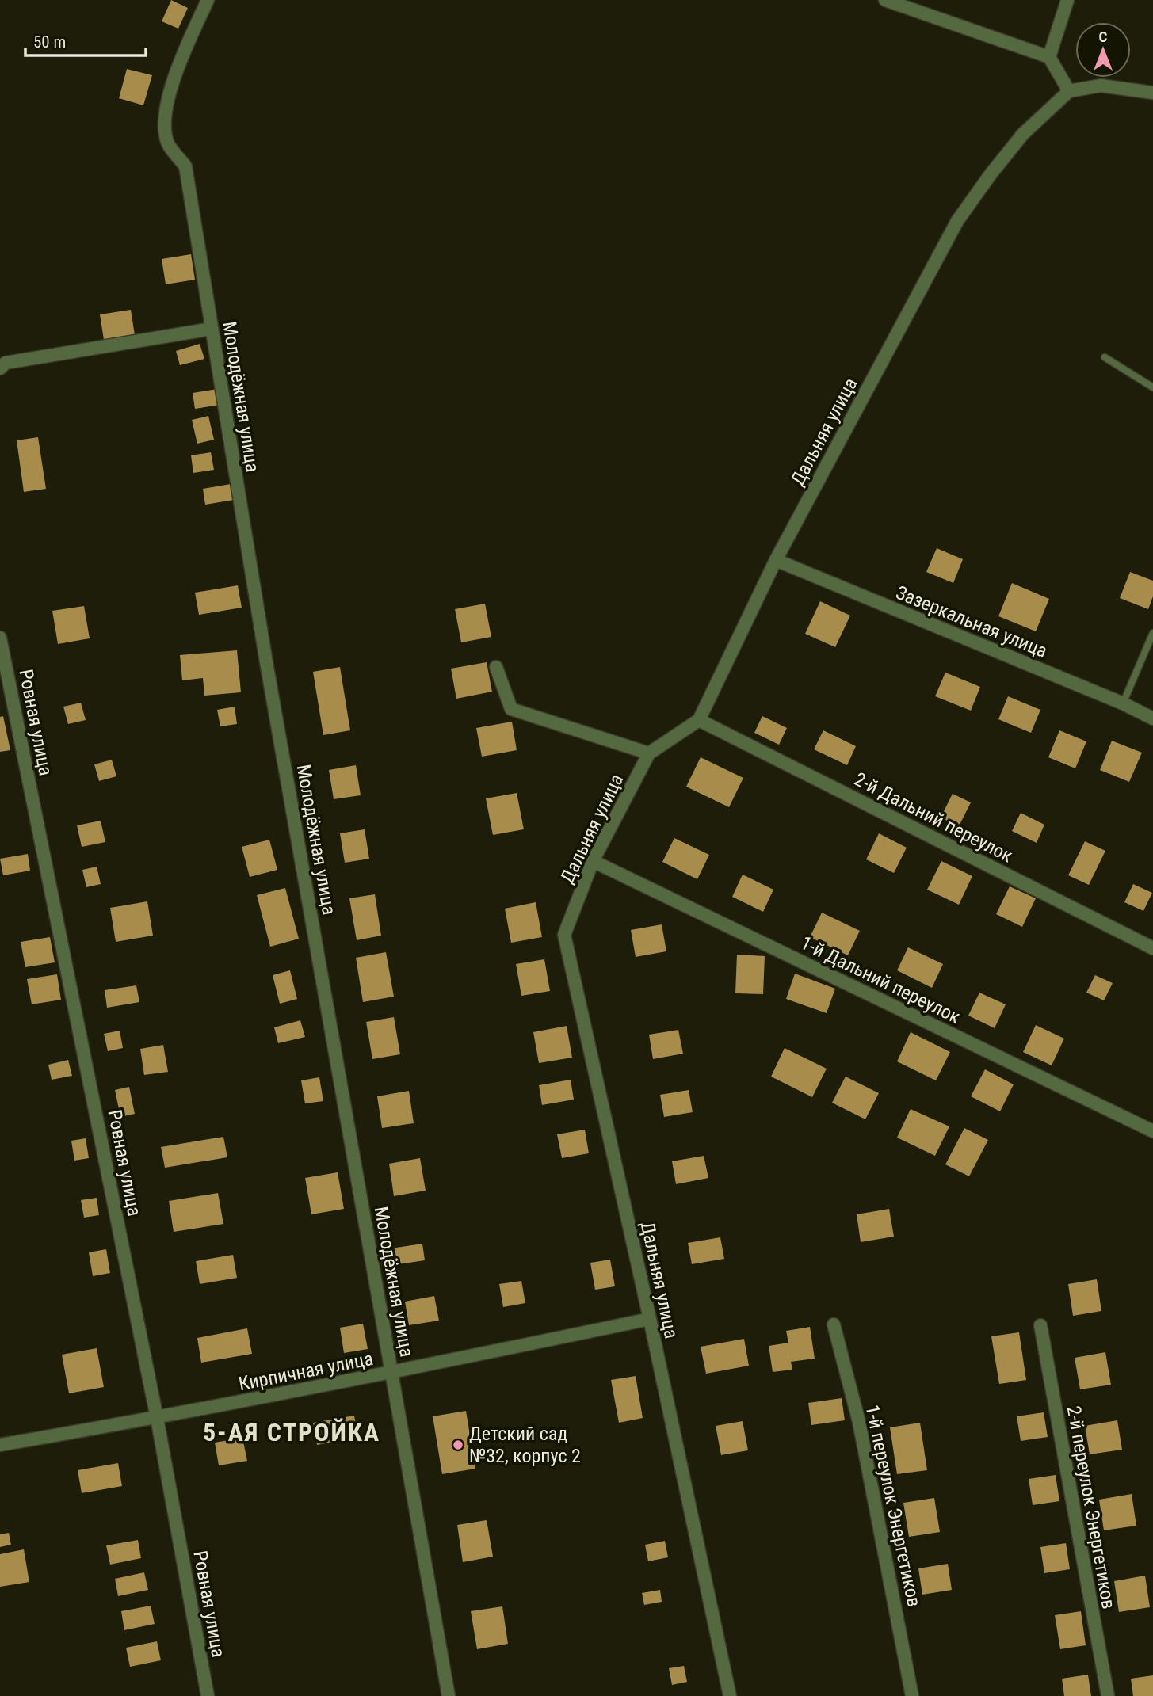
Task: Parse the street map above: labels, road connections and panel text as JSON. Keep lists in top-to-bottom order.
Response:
{
  "streets": {
    "street": [
      "Молодёжная улица",
      "Дальняя улица",
      "Зазеркальная улица",
      "Ровная улица",
      "2-й Дальний переулок",
      "1-й Дальний переулок",
      "Кирпичная улица",
      "1-й переулок Энергетиков",
      "2-й переулок Энергетиков"
    ]
  },
  "crossings": [
    ["Молодёжная улица", "Кирпичная улица"],
    ["Дальняя улица", "Зазеркальная улица"],
    ["Дальняя улица", "2-й Дальний переулок"],
    ["Дальняя улица", "1-й Дальний переулок"],
    ["Дальняя улица", "Кирпичная улица"],
    ["Ровная улица", "Кирпичная улица"]
  ],
  "districts": ["5-АЯ СТРОЙКА"],
  "places": ["Детский сад №32, корпус 2"],
  "scale_bar": "50 m",
  "north": "top"
}
